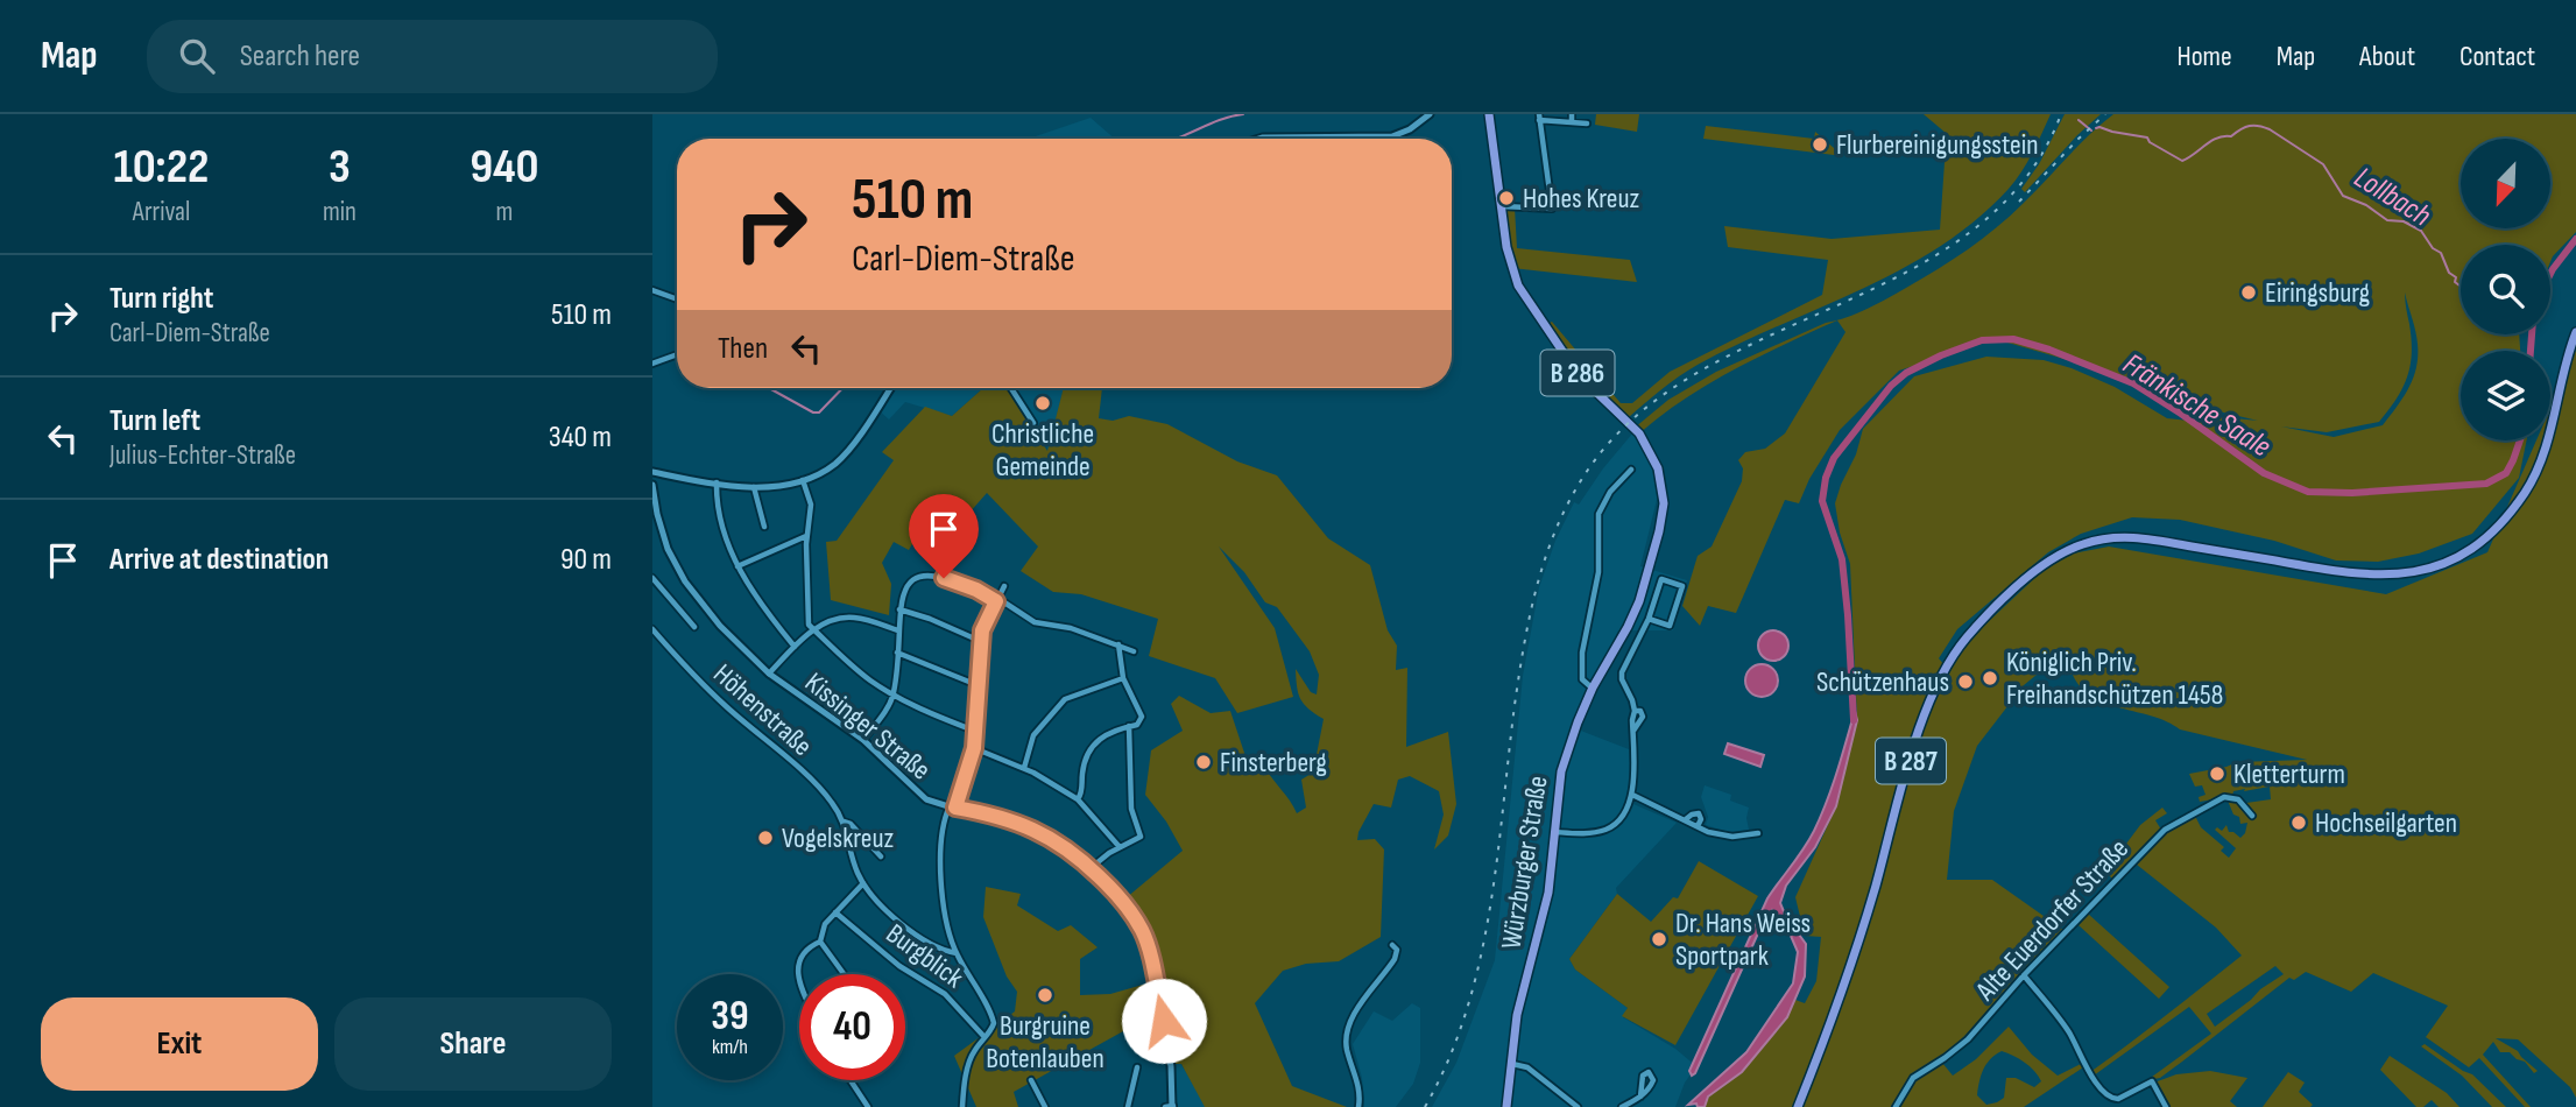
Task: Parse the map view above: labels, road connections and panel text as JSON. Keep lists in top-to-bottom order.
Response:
{
  "streets": {
    "main road": ["B 286", "B 287", "Würzburger Straße"],
    "street": [
      "Höhenstraße",
      "Kissinger Straße",
      "Alte Euerdorfer Straße",
      "Burgblick"
    ]
  },
  "crossings": [
    ["B 286", "Würzburger Straße"]
  ],
  "water": ["Lollbach", "Fränkische Saale"],
  "places": [
    "Flurbereinigungsstein",
    "Hohes Kreuz",
    "Eiringsburg",
    "Christliche Gemeinde",
    "Königlich Priv. Freihandschützen 1458",
    "Schützenhaus",
    "Finsterberg",
    "Kletterturm",
    "Hochseilgarten",
    "Vogelskreuz",
    "Dr. Hans Weiss Sportpark",
    "Burgruine Botenlauben"
  ],
  "north": "bottom left",
  "page": {
    "header": "Map",
    "search": "Search here",
    "nav": [
      "Home",
      "Map",
      "About",
      "Contact"
    ],
    "eta": [
      "10:22",
      "Arrival",
      "3",
      "min",
      "940",
      "m"
    ],
    "turn": ["510 m", "Carl-Diem-Straße"],
    "list": [
      {
        "name": "Turn right",
        "note": "Carl-Diem-Straße",
        "value": "510 m"
      },
      {
        "name": "Turn left",
        "note": "Julius-Echter-Straße",
        "value": "340 m"
      },
      {
        "name": "Arrive at destination",
        "value": "90 m"
      }
    ],
    "then": "Then",
    "speed": "39 km/h",
    "limit": "40",
    "buttons": ["Exit", "Share"]
  }
}
